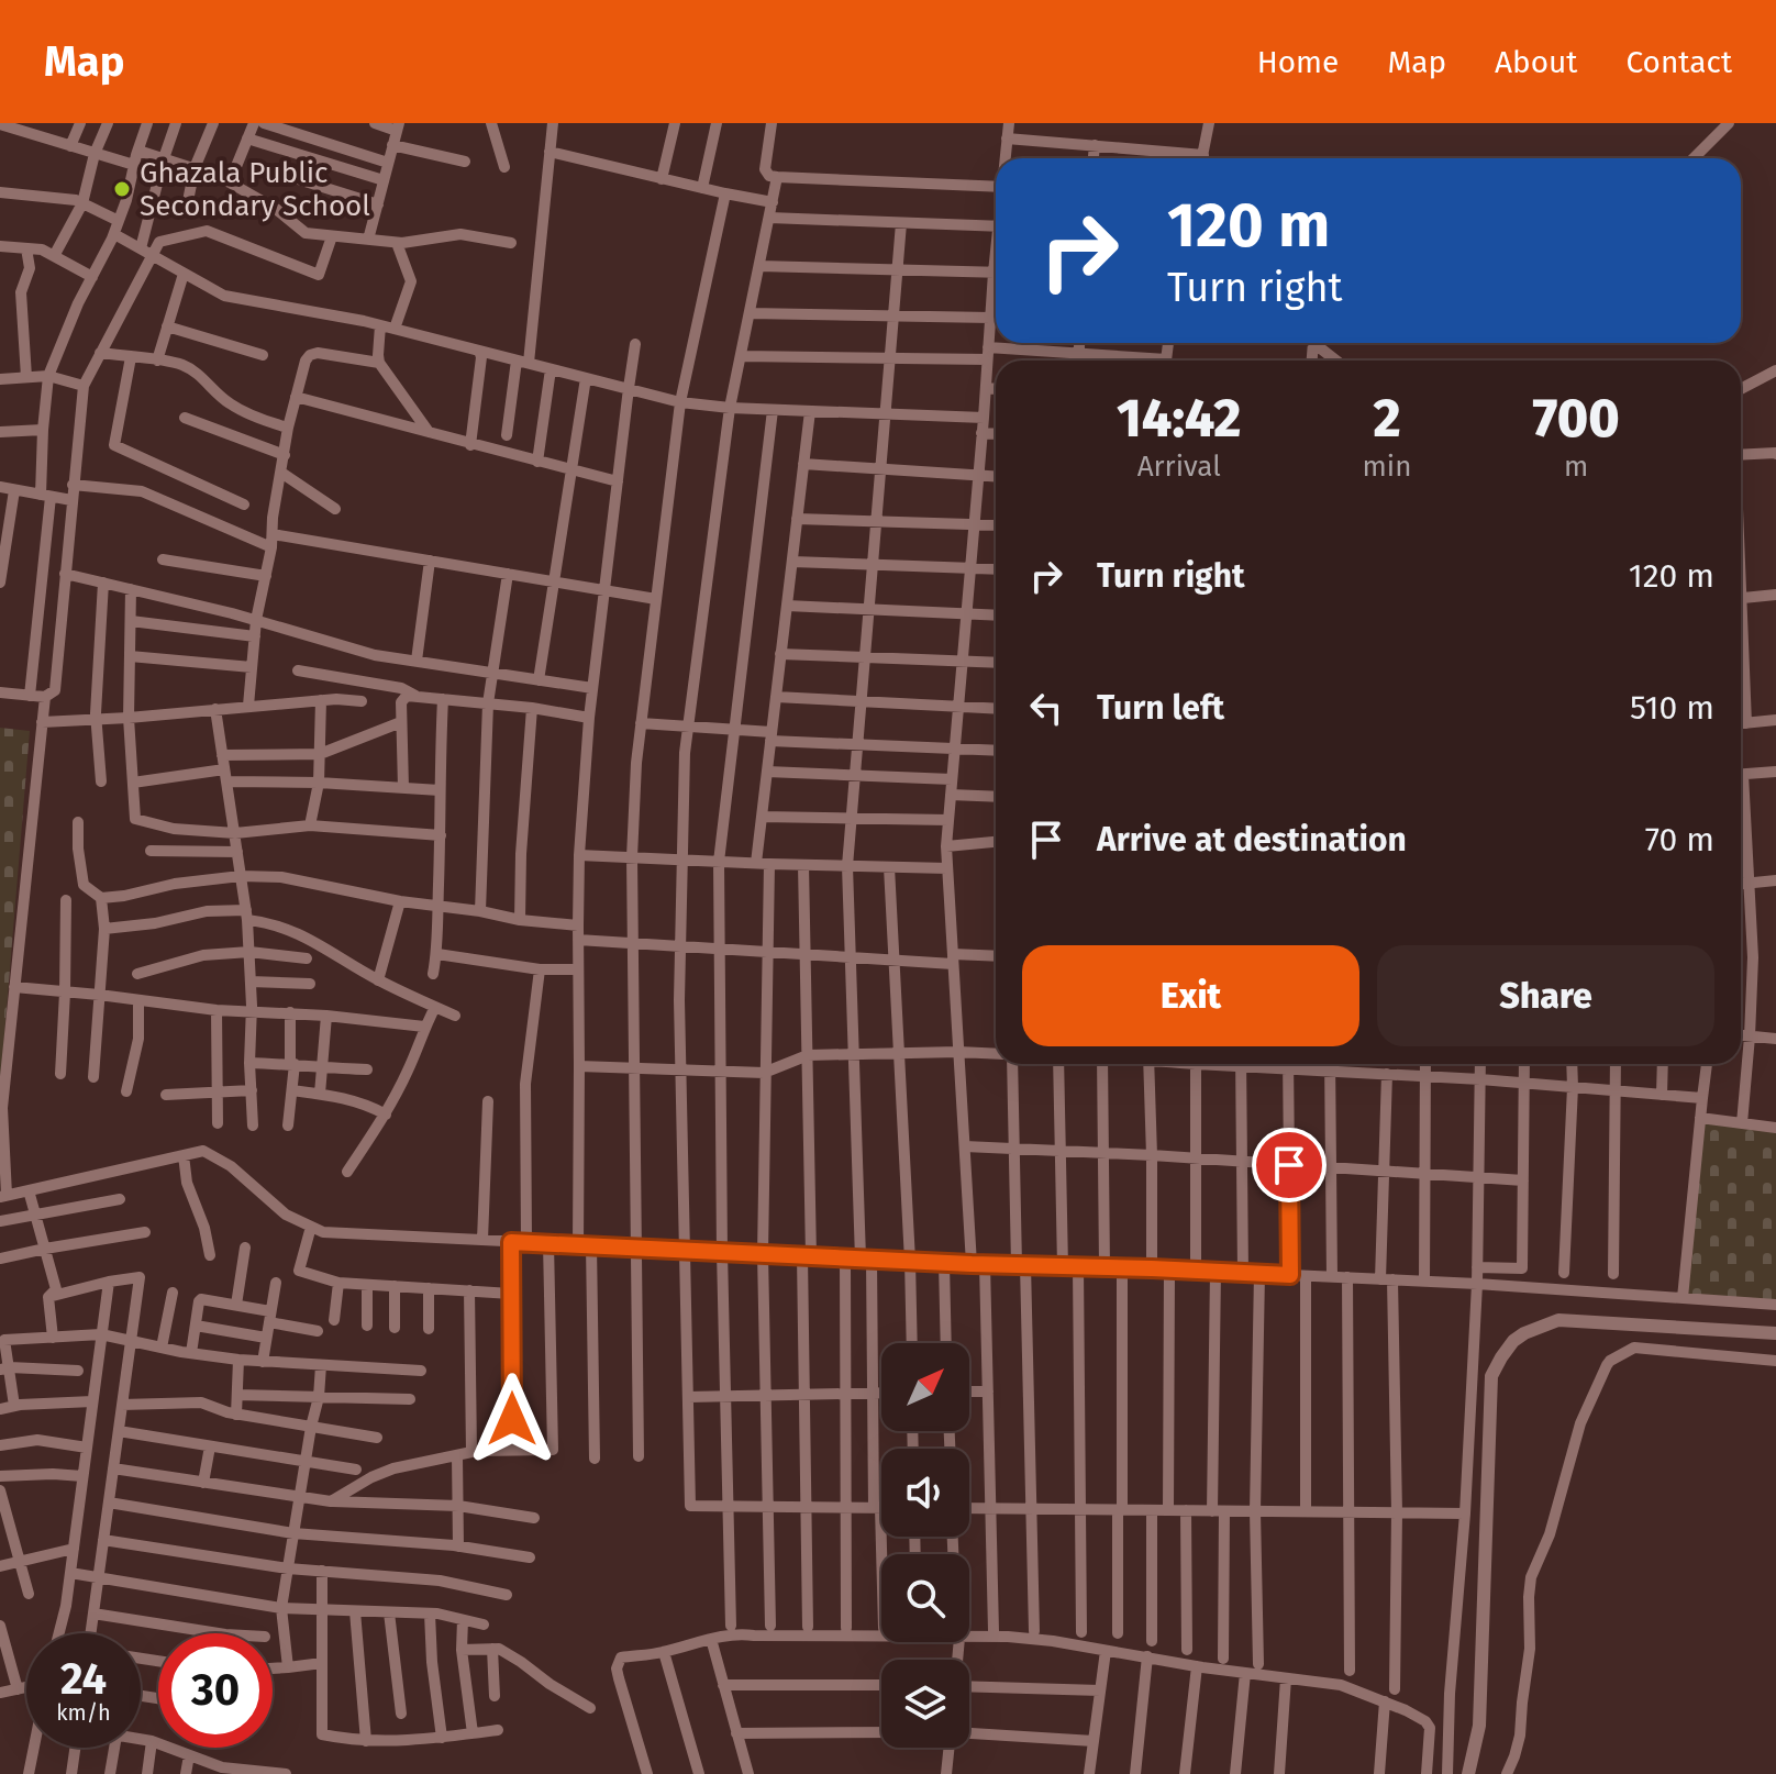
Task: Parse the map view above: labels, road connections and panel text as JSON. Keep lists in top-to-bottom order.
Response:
{
  "places": ["Ghazala Public Secondary School"],
  "north": "top right",
  "page": {
    "header": "Map",
    "nav": [
      "Home",
      "Map",
      "About",
      "Contact"
    ],
    "turn": ["120 m", "Turn right"],
    "eta": [
      "14:42",
      "Arrival",
      "2",
      "min",
      "700",
      "m"
    ],
    "list": [
      {
        "name": "Turn right",
        "value": "120 m"
      },
      {
        "name": "Turn left",
        "value": "510 m"
      },
      {
        "name": "Arrive at destination",
        "value": "70 m"
      }
    ],
    "buttons": ["Exit", "Share"],
    "speed": "24 km/h",
    "limit": "30"
  }
}
